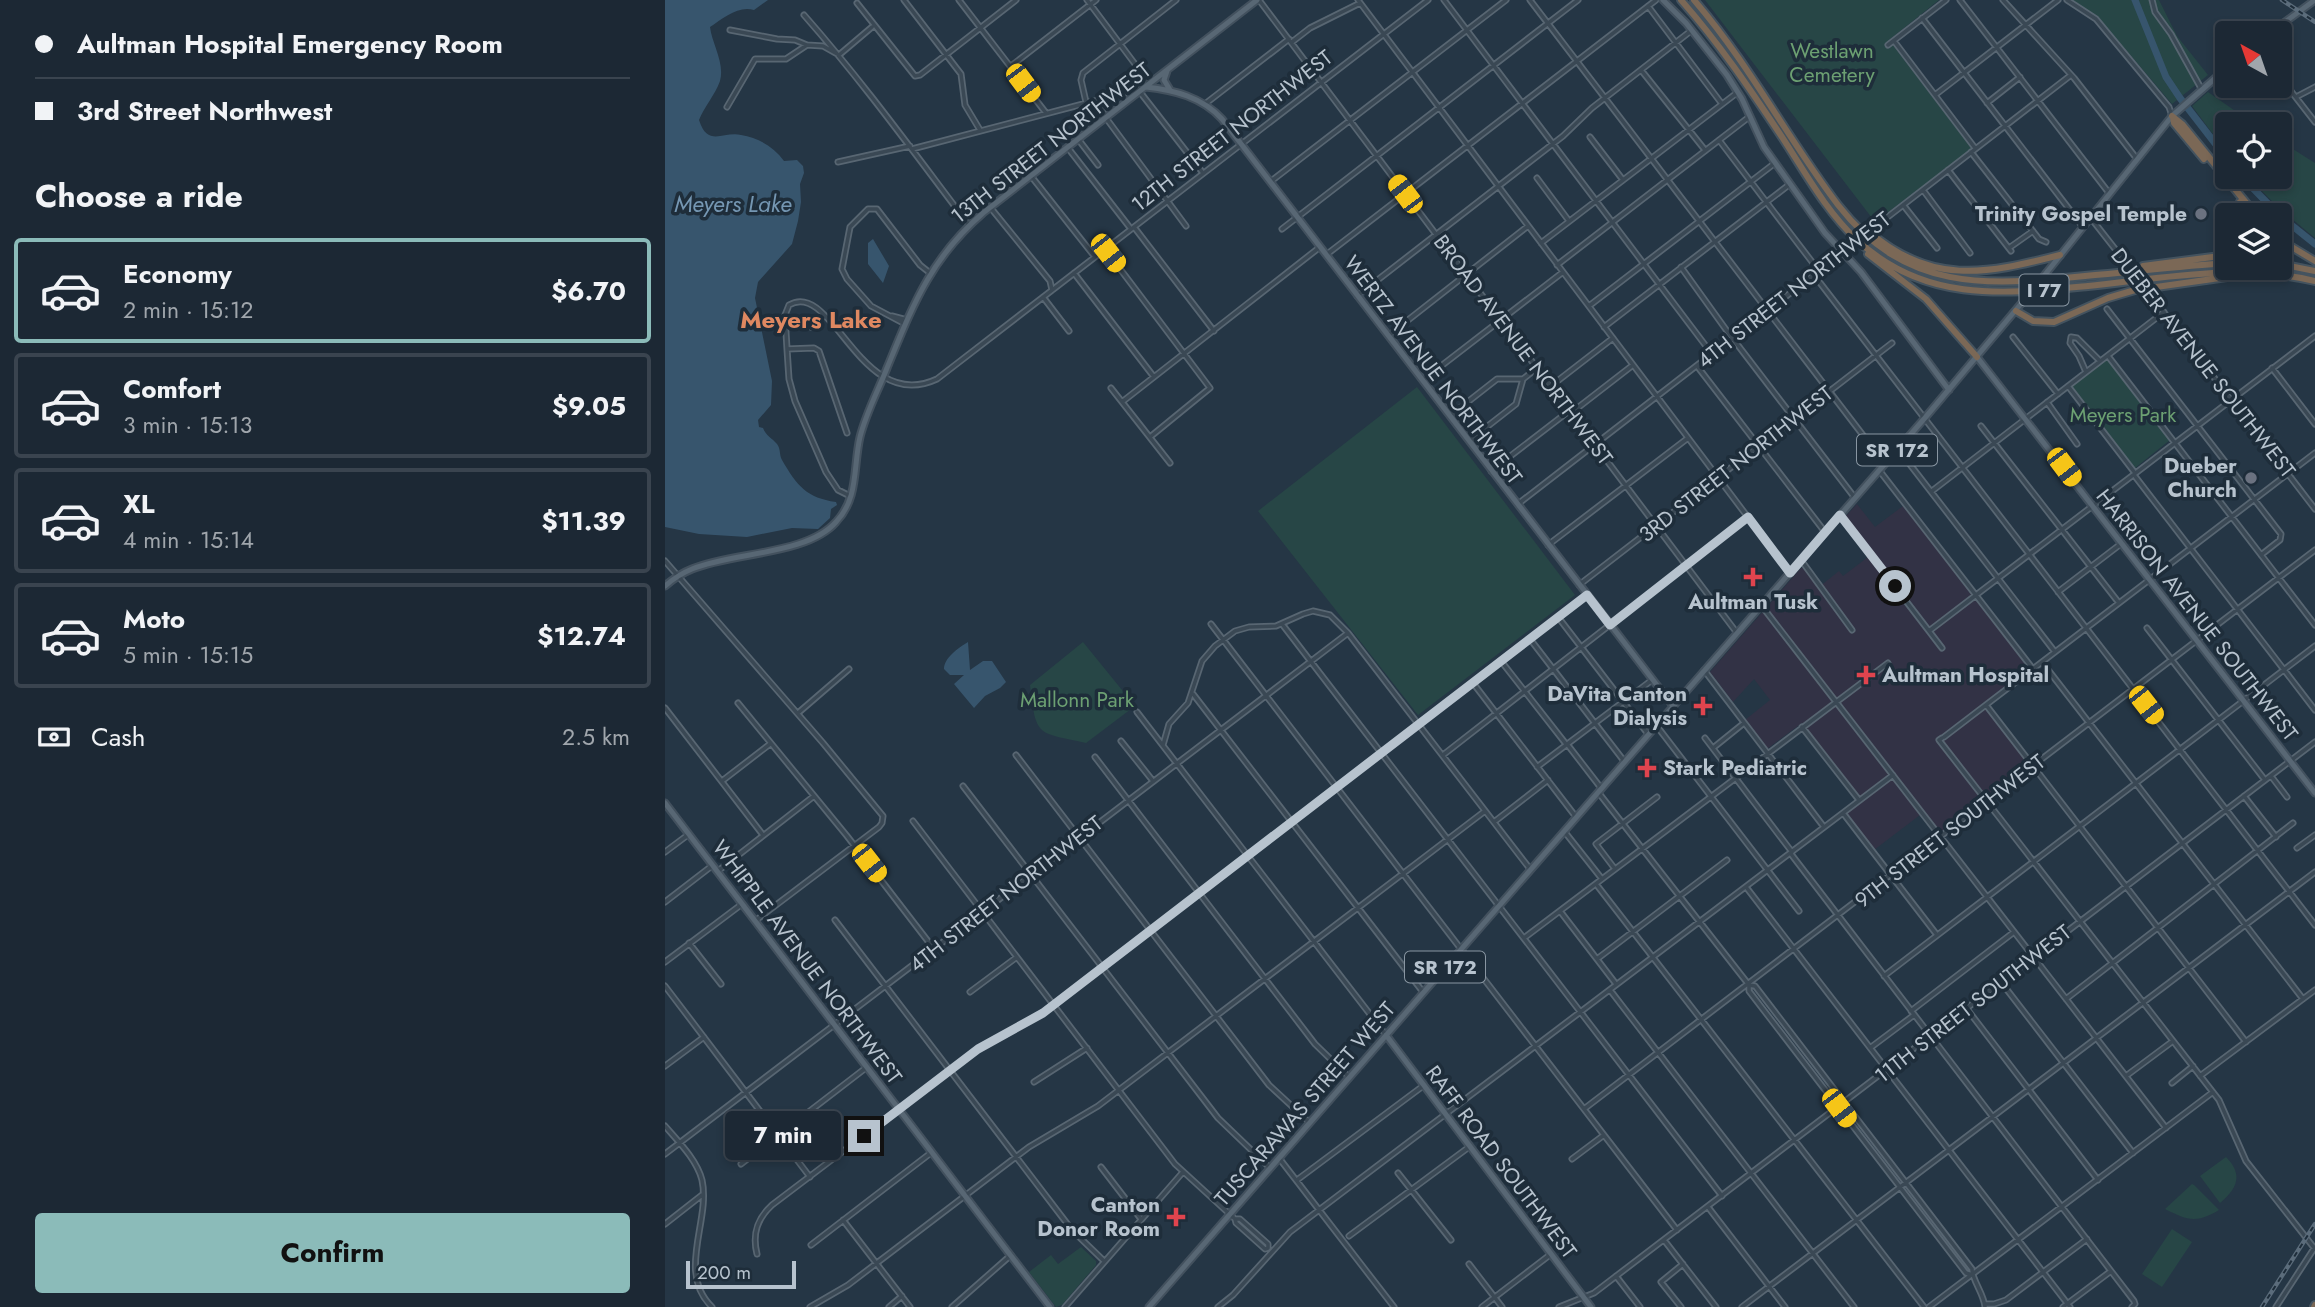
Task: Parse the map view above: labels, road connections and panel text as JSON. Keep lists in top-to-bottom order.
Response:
{
  "streets": {
    "highway": ["I 77"],
    "main road": [
      "13TH STREET NORTHWEST",
      "WERTZ AVENUE NORTHWEST",
      "SR 172",
      "HARRISON AVENUE SOUTHWEST",
      "WHIPPLE AVENUE NORTHWEST",
      "TUSCARAWAS STREET WEST",
      "RAFF ROAD SOUTHWEST"
    ],
    "street": [
      "12TH STREET NORTHWEST",
      "4TH STREET NORTHWEST",
      "BROAD AVENUE NORTHWEST",
      "DUEBER AVENUE SOUTHWEST",
      "3RD STREET NORTHWEST",
      "9TH STREET SOUTHWEST",
      "11TH STREET SOUTHWEST"
    ]
  },
  "crossings": [
    ["12TH STREET NORTHWEST", "13TH STREET NORTHWEST"],
    ["12TH STREET NORTHWEST", "BROAD AVENUE NORTHWEST"],
    ["12TH STREET NORTHWEST", "WERTZ AVENUE NORTHWEST"],
    ["13TH STREET NORTHWEST", "BROAD AVENUE NORTHWEST"],
    ["13TH STREET NORTHWEST", "WERTZ AVENUE NORTHWEST"],
    ["4TH STREET NORTHWEST", "BROAD AVENUE NORTHWEST"],
    ["4TH STREET NORTHWEST", "WERTZ AVENUE NORTHWEST"],
    ["4TH STREET NORTHWEST", "WHIPPLE AVENUE NORTHWEST"],
    ["BROAD AVENUE NORTHWEST", "3RD STREET NORTHWEST"],
    ["BROAD AVENUE NORTHWEST", "TUSCARAWAS STREET WEST"],
    ["DUEBER AVENUE SOUTHWEST", "TUSCARAWAS STREET WEST"],
    ["WERTZ AVENUE NORTHWEST", "3RD STREET NORTHWEST"],
    ["WERTZ AVENUE NORTHWEST", "TUSCARAWAS STREET WEST"],
    ["HARRISON AVENUE SOUTHWEST", "9TH STREET SOUTHWEST"],
    ["HARRISON AVENUE SOUTHWEST", "11TH STREET SOUTHWEST"],
    ["HARRISON AVENUE SOUTHWEST", "TUSCARAWAS STREET WEST"],
    ["11TH STREET SOUTHWEST", "RAFF ROAD SOUTHWEST"],
    ["TUSCARAWAS STREET WEST", "RAFF ROAD SOUTHWEST"]
  ],
  "districts": ["Meyers Lake"],
  "water": ["Meyers Lake"],
  "parks": ["Westlawn Cemetery", "Meyers Park", "Mallonn Park"],
  "places": {
    "other": ["Trinity Gospel Temple", "Dueber Church"],
    "health": [
      "Aultman Tusk",
      "Aultman Hospital",
      "DaVita Canton Dialysis",
      "Stark Pediatric",
      "Canton Donor Room"
    ]
  },
  "scale_bar": "200 m",
  "north": "top left",
  "page": {
    "banner": ["Aultman Hospital Emergency Room", "3rd Street Northwest"],
    "heading": "Choose a ride",
    "list": [
      {
        "name": "Economy",
        "note": "2 min · 15:12",
        "value": "$6.70"
      },
      {
        "name": "Comfort",
        "note": "3 min · 15:13",
        "value": "$9.05"
      },
      {
        "name": "XL",
        "note": "4 min · 15:14",
        "value": "$11.39"
      },
      {
        "name": "Moto",
        "note": "5 min · 15:15",
        "value": "$12.74"
      }
    ],
    "pay": ["Cash", "2.5 km"],
    "bubble": "7 min",
    "buttons": "Confirm",
    "scale": "200 m"
  }
}
